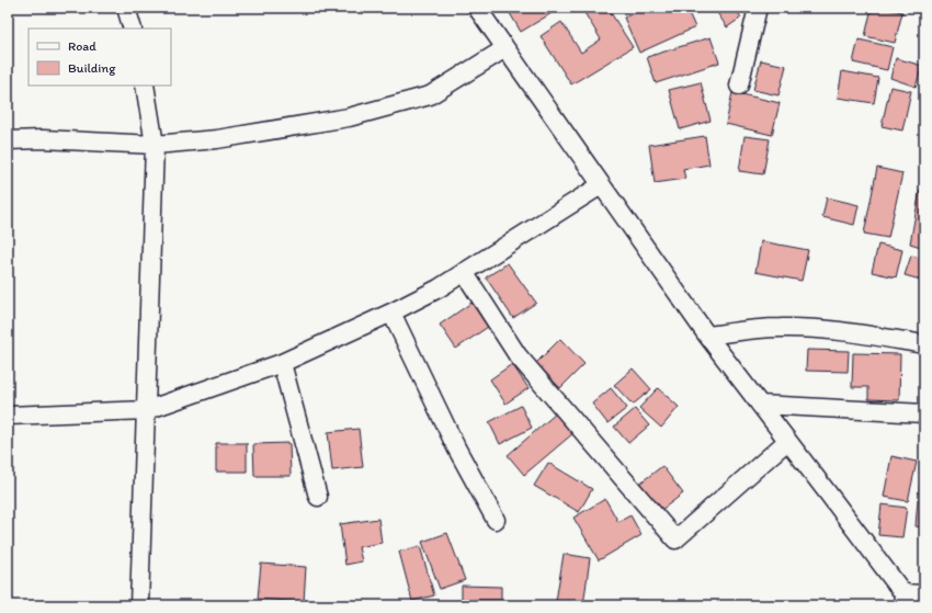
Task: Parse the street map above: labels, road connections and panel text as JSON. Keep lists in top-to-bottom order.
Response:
{
  "legend": ["Road", "Building"]
}
